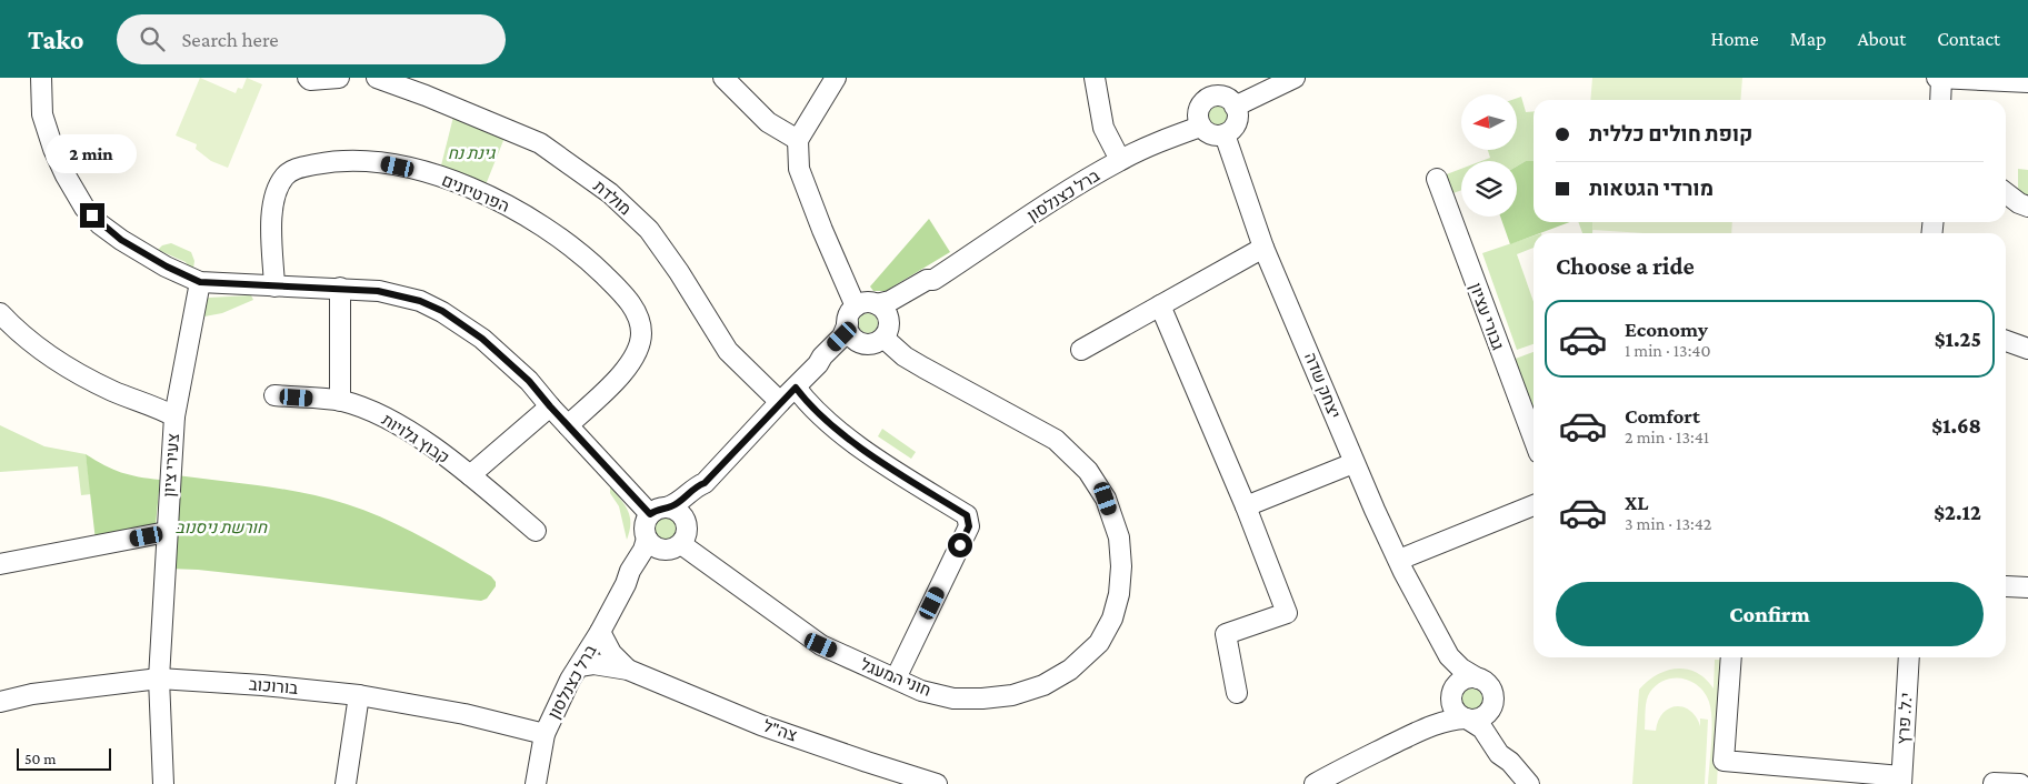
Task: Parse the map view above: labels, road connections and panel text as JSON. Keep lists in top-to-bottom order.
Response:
{
  "streets": {
    "street": [
      "הפרטיזנים",
      "ברל כצנלסון",
      "מולדת",
      "גבורי עציון",
      "יצחק שדה",
      "קבוץ גלויות",
      "צעירי ציון",
      "חוני המעגל",
      "בורוכוב",
      "י.ל. פרץ",
      "צה\"ל"
    ]
  },
  "crossings": [
    ["ברל כצנלסון", "מולדת"],
    ["ברל כצנלסון", "יצחק שדה"],
    ["ברל כצנלסון", "חוני המעגל"],
    ["ברל כצנלסון", "בורוכוב"],
    ["ברל כצנלסון", "צה\"ל"],
    ["צעירי ציון", "בורוכוב"]
  ],
  "parks": ["גינת נח", "חורשת ניסנוב"],
  "scale_bar": "50 m",
  "north": "left",
  "page": {
    "header": "Tako",
    "search": "Search here",
    "nav": [
      "Home",
      "Map",
      "About",
      "Contact"
    ],
    "banner": ["קופת חולים כללית", "מורדי הגטאות"],
    "bubble": "2 min",
    "heading": "Choose a ride",
    "list": [
      {
        "name": "Economy",
        "note": "1 min · 13:40",
        "value": "$1.25"
      },
      {
        "name": "Comfort",
        "note": "2 min · 13:41",
        "value": "$1.68"
      },
      {
        "name": "XL",
        "note": "3 min · 13:42",
        "value": "$2.12"
      }
    ],
    "buttons": "Confirm",
    "scale": "50 m"
  }
}
